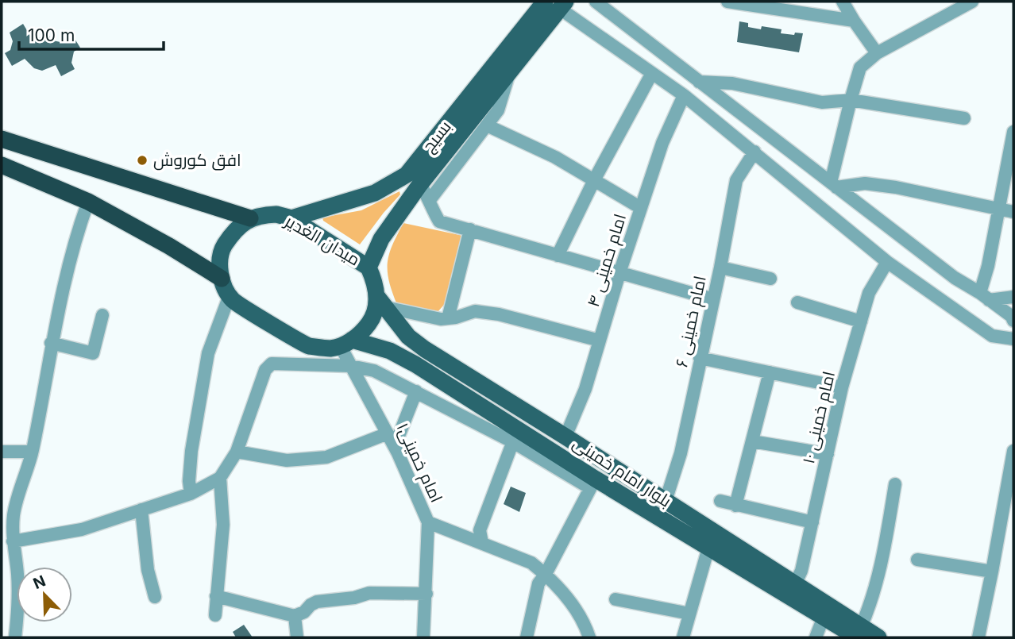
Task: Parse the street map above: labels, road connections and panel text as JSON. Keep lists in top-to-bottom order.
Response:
{
  "streets": {
    "main road": ["بسیج", "میدان الغدیر", "بلوار امام خمینی"],
    "street": [
      "امام خمینی ۴",
      "امام خمینی ۶",
      "امام خمینی ۱۰",
      "امام خمینی۱"
    ]
  },
  "crossings": [
    ["بسیج", "میدان الغدیر"],
    ["بسیج", "امام خمینی۱"],
    ["بسیج", "بلوار امام خمینی"],
    ["میدان الغدیر", "امام خمینی۱"],
    ["میدان الغدیر", "بلوار امام خمینی"],
    ["امام خمینی ۴", "بلوار امام خمینی"],
    ["امام خمینی ۶", "بلوار امام خمینی"],
    ["امام خمینی ۱۰", "بلوار امام خمینی"],
    ["امام خمینی۱", "بلوار امام خمینی"]
  ],
  "places": ["افق کوروش"],
  "scale_bar": "100 m",
  "north": "top left"
}
